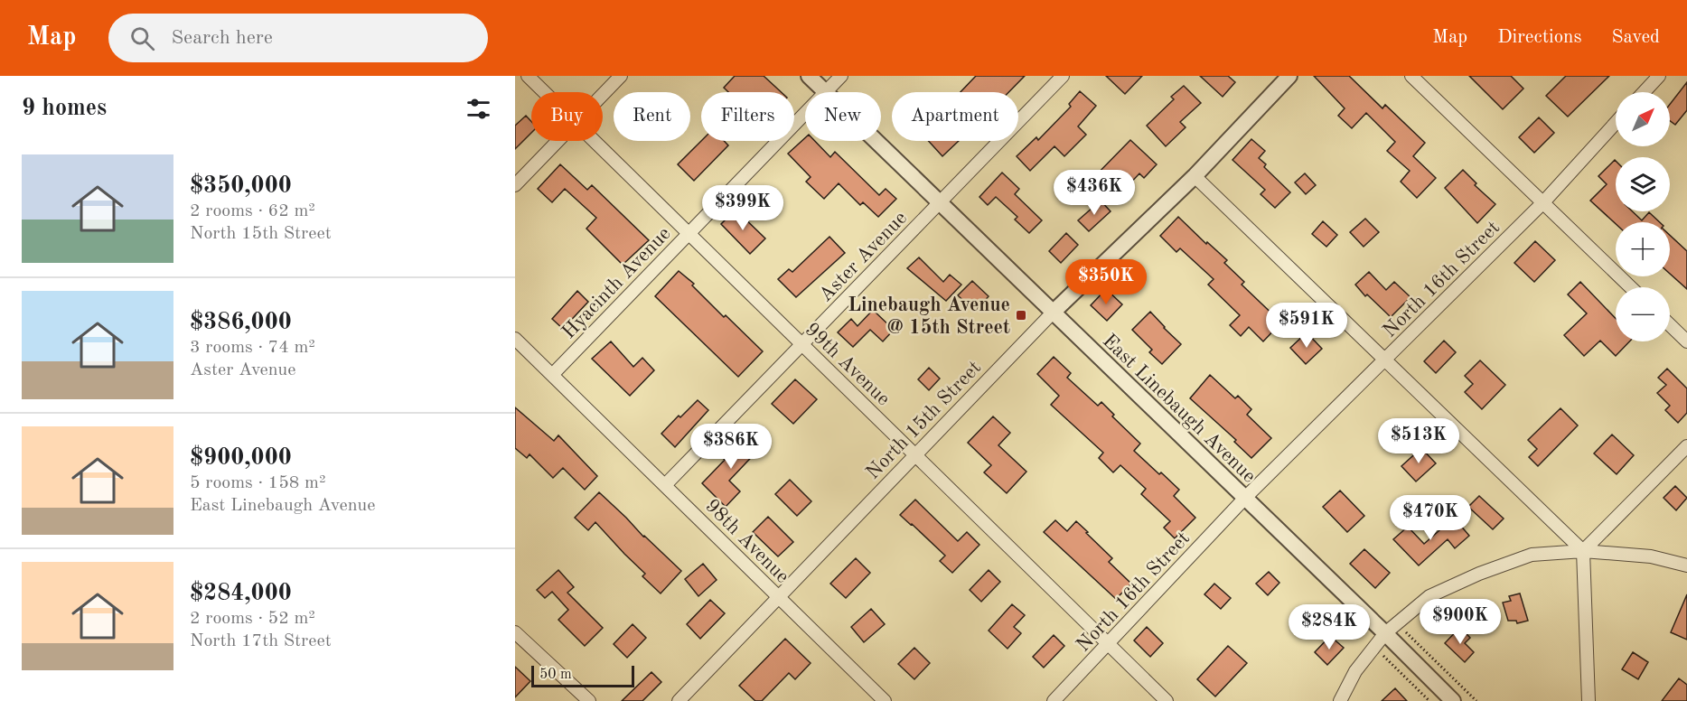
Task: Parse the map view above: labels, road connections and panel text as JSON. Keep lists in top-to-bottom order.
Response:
{
  "streets": {
    "street": [
      "Aster Avenue",
      "North 16th Street",
      "Hyacinth Avenue",
      "99th Avenue",
      "East Linebaugh Avenue",
      "North 15th Street",
      "98th Avenue"
    ]
  },
  "crossings": [
    ["Aster Avenue", "99th Avenue"],
    ["Aster Avenue", "East Linebaugh Avenue"],
    ["Aster Avenue", "98th Avenue"],
    ["North 16th Street", "99th Avenue"],
    ["North 16th Street", "East Linebaugh Avenue"],
    ["Hyacinth Avenue", "99th Avenue"],
    ["Hyacinth Avenue", "East Linebaugh Avenue"],
    ["Hyacinth Avenue", "98th Avenue"],
    ["99th Avenue", "North 15th Street"],
    ["East Linebaugh Avenue", "North 15th Street"],
    ["North 15th Street", "98th Avenue"]
  ],
  "places": {
    "transit": ["Linebaugh Avenue @ 15th Street"]
  },
  "scale_bar": "50 m",
  "north": "top right",
  "page": {
    "header": "Map",
    "search": "Search here",
    "nav": ["Map", "Directions", "Saved"],
    "heading": "9 homes",
    "map_buttons": ["+", "−"],
    "chip": [
      "Buy",
      "Rent",
      "Filters",
      "New",
      "Apartment"
    ],
    "list": [
      {
        "name": "$350,000",
        "note": "2 rooms · 62 m² · North 15th Street"
      },
      {
        "name": "$386,000",
        "note": "3 rooms · 74 m² · Aster Avenue"
      },
      {
        "name": "$900,000",
        "note": "5 rooms · 158 m² · East Linebaugh Avenue"
      },
      {
        "name": "$284,000",
        "note": "2 rooms · 52 m² · North 17th Street"
      }
    ],
    "price": [
      "$436K",
      "$399K",
      "$350K",
      "$591K",
      "$513K",
      "$386K",
      "$470K",
      "$900K",
      "$284K"
    ],
    "scale": "50 m"
  }
}
